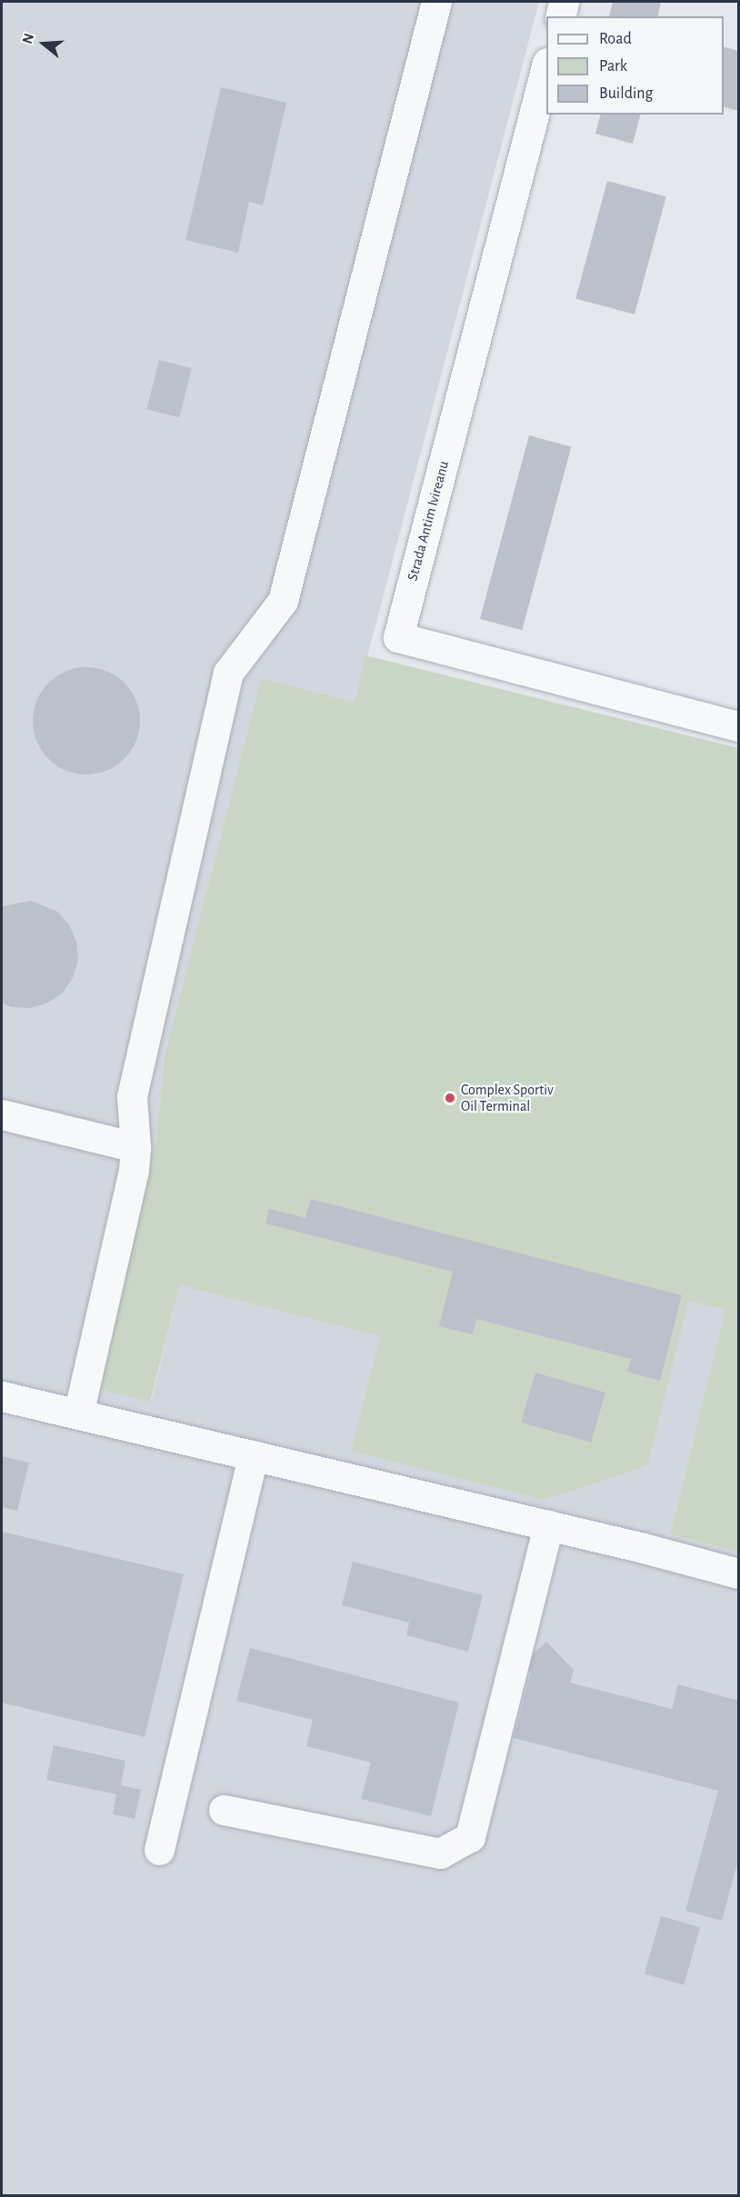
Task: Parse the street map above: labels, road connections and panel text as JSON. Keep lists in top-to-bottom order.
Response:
{
  "streets": {
    "street": ["Strada Antim Ivireanu"]
  },
  "places": ["Complex Sportiv Oil Terminal"],
  "legend": ["Road", "Park", "Building"],
  "north": "left"
}
